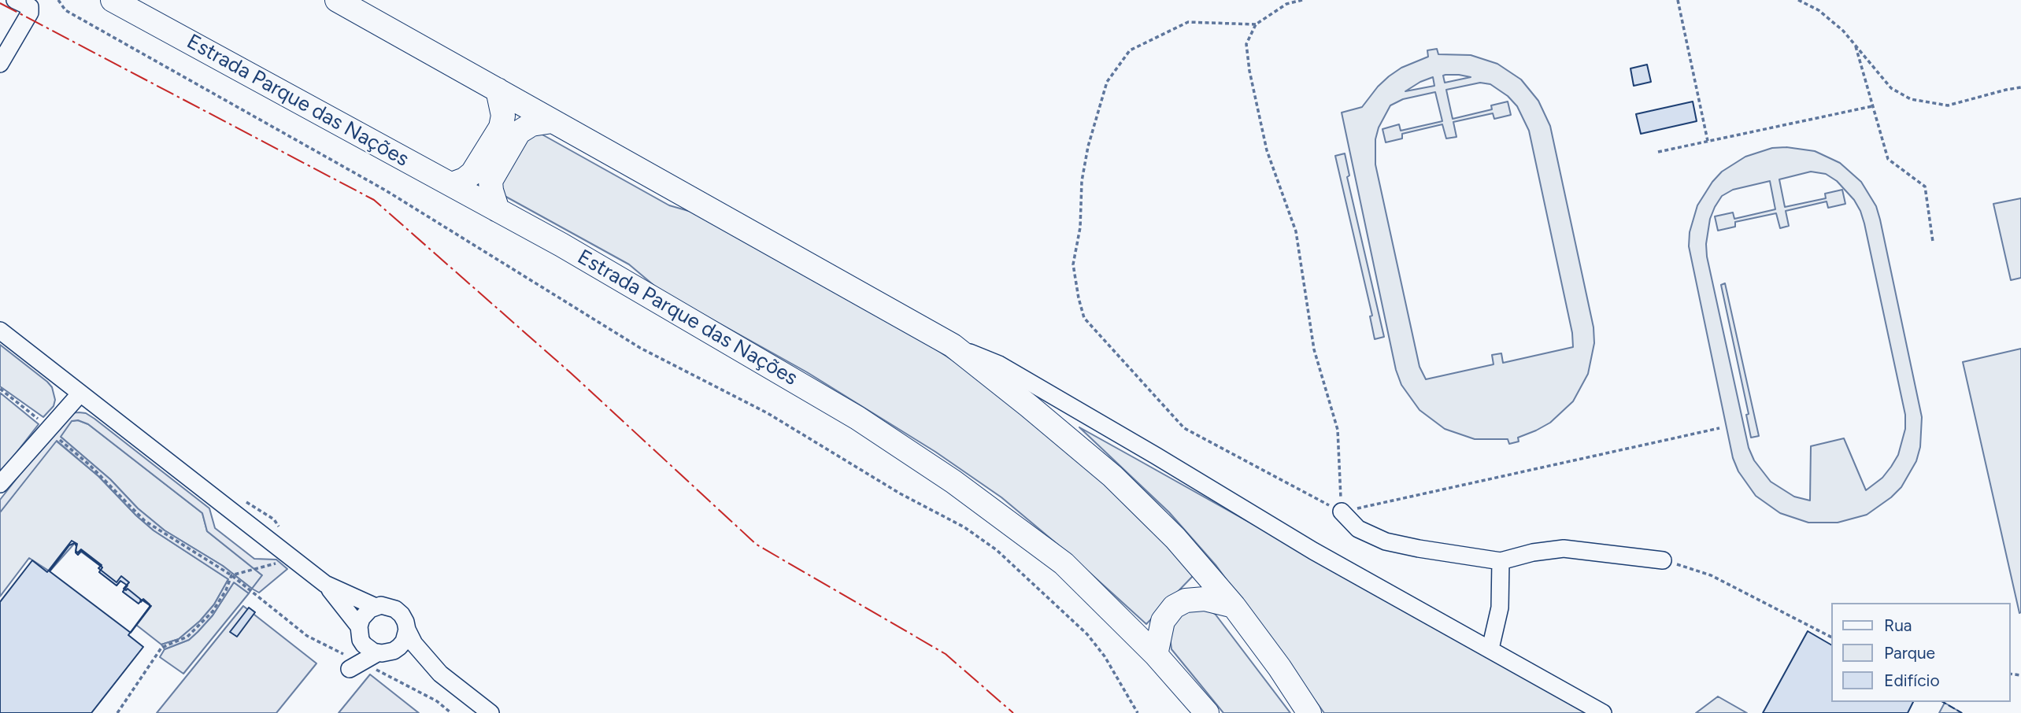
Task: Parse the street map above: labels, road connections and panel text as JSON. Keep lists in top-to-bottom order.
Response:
{
  "streets": {
    "highway": ["Estrada Parque das Nações"]
  },
  "legend": ["Rua", "Parque", "Edifício"]
}
